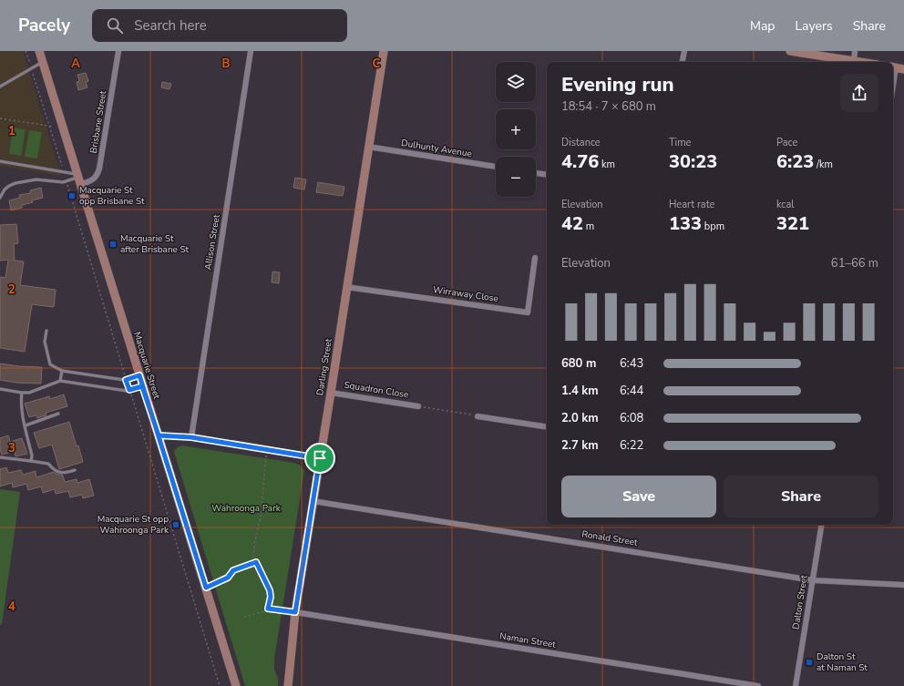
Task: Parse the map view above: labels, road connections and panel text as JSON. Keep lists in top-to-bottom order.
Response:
{
  "streets": {
    "street": [
      "Brisbane Street",
      "Dulhunty Avenue",
      "Allison Street",
      "Wirraway Close",
      "Macquarie Street",
      "Darling Street",
      "Squadron Close",
      "Ronald Street",
      "Dalton Street",
      "Naman Street"
    ]
  },
  "crossings": [
    ["Brisbane Street", "Macquarie Street"],
    ["Dulhunty Avenue", "Darling Street"],
    ["Wirraway Close", "Darling Street"],
    ["Darling Street", "Squadron Close"],
    ["Darling Street", "Ronald Street"],
    ["Darling Street", "Naman Street"],
    ["Ronald Street", "Dalton Street"]
  ],
  "parks": ["Wahroonga Park"],
  "places": {
    "transit": [
      "Macquarie St opp Brisbane St",
      "Macquarie St after Brisbane St",
      "Macquarie St opp Wahroonga Park",
      "Dalton St at Naman St"
    ]
  },
  "page": {
    "header": "Pacely",
    "search": "Search here",
    "nav": ["Map", "Layers", "Share"],
    "map_buttons": ["+", "−"],
    "heading": ["Evening run", "18:54 · 7 × 680 m"],
    "stats": [
      ["Distance", "4.76 km"],
      ["Time", "30:23"],
      ["Pace", "6:23 /km"],
      ["Elevation", "42 m"],
      ["Heart rate", "133 bpm"],
      ["kcal", "321"]
    ],
    "chart": ["Elevation", "61–66 m"],
    "list": [
      {
        "name": "680 m",
        "note": "6:43"
      },
      {
        "name": "1.4 km",
        "note": "6:44"
      },
      {
        "name": "2.0 km",
        "note": "6:08"
      },
      {
        "name": "2.7 km",
        "note": "6:22"
      }
    ],
    "buttons": ["Save", "Share"]
  },
  "grid": {
    "columns": ["A", "B", "C"],
    "rows": [
      "1",
      "2",
      "3",
      "4"
    ]
  }
}
